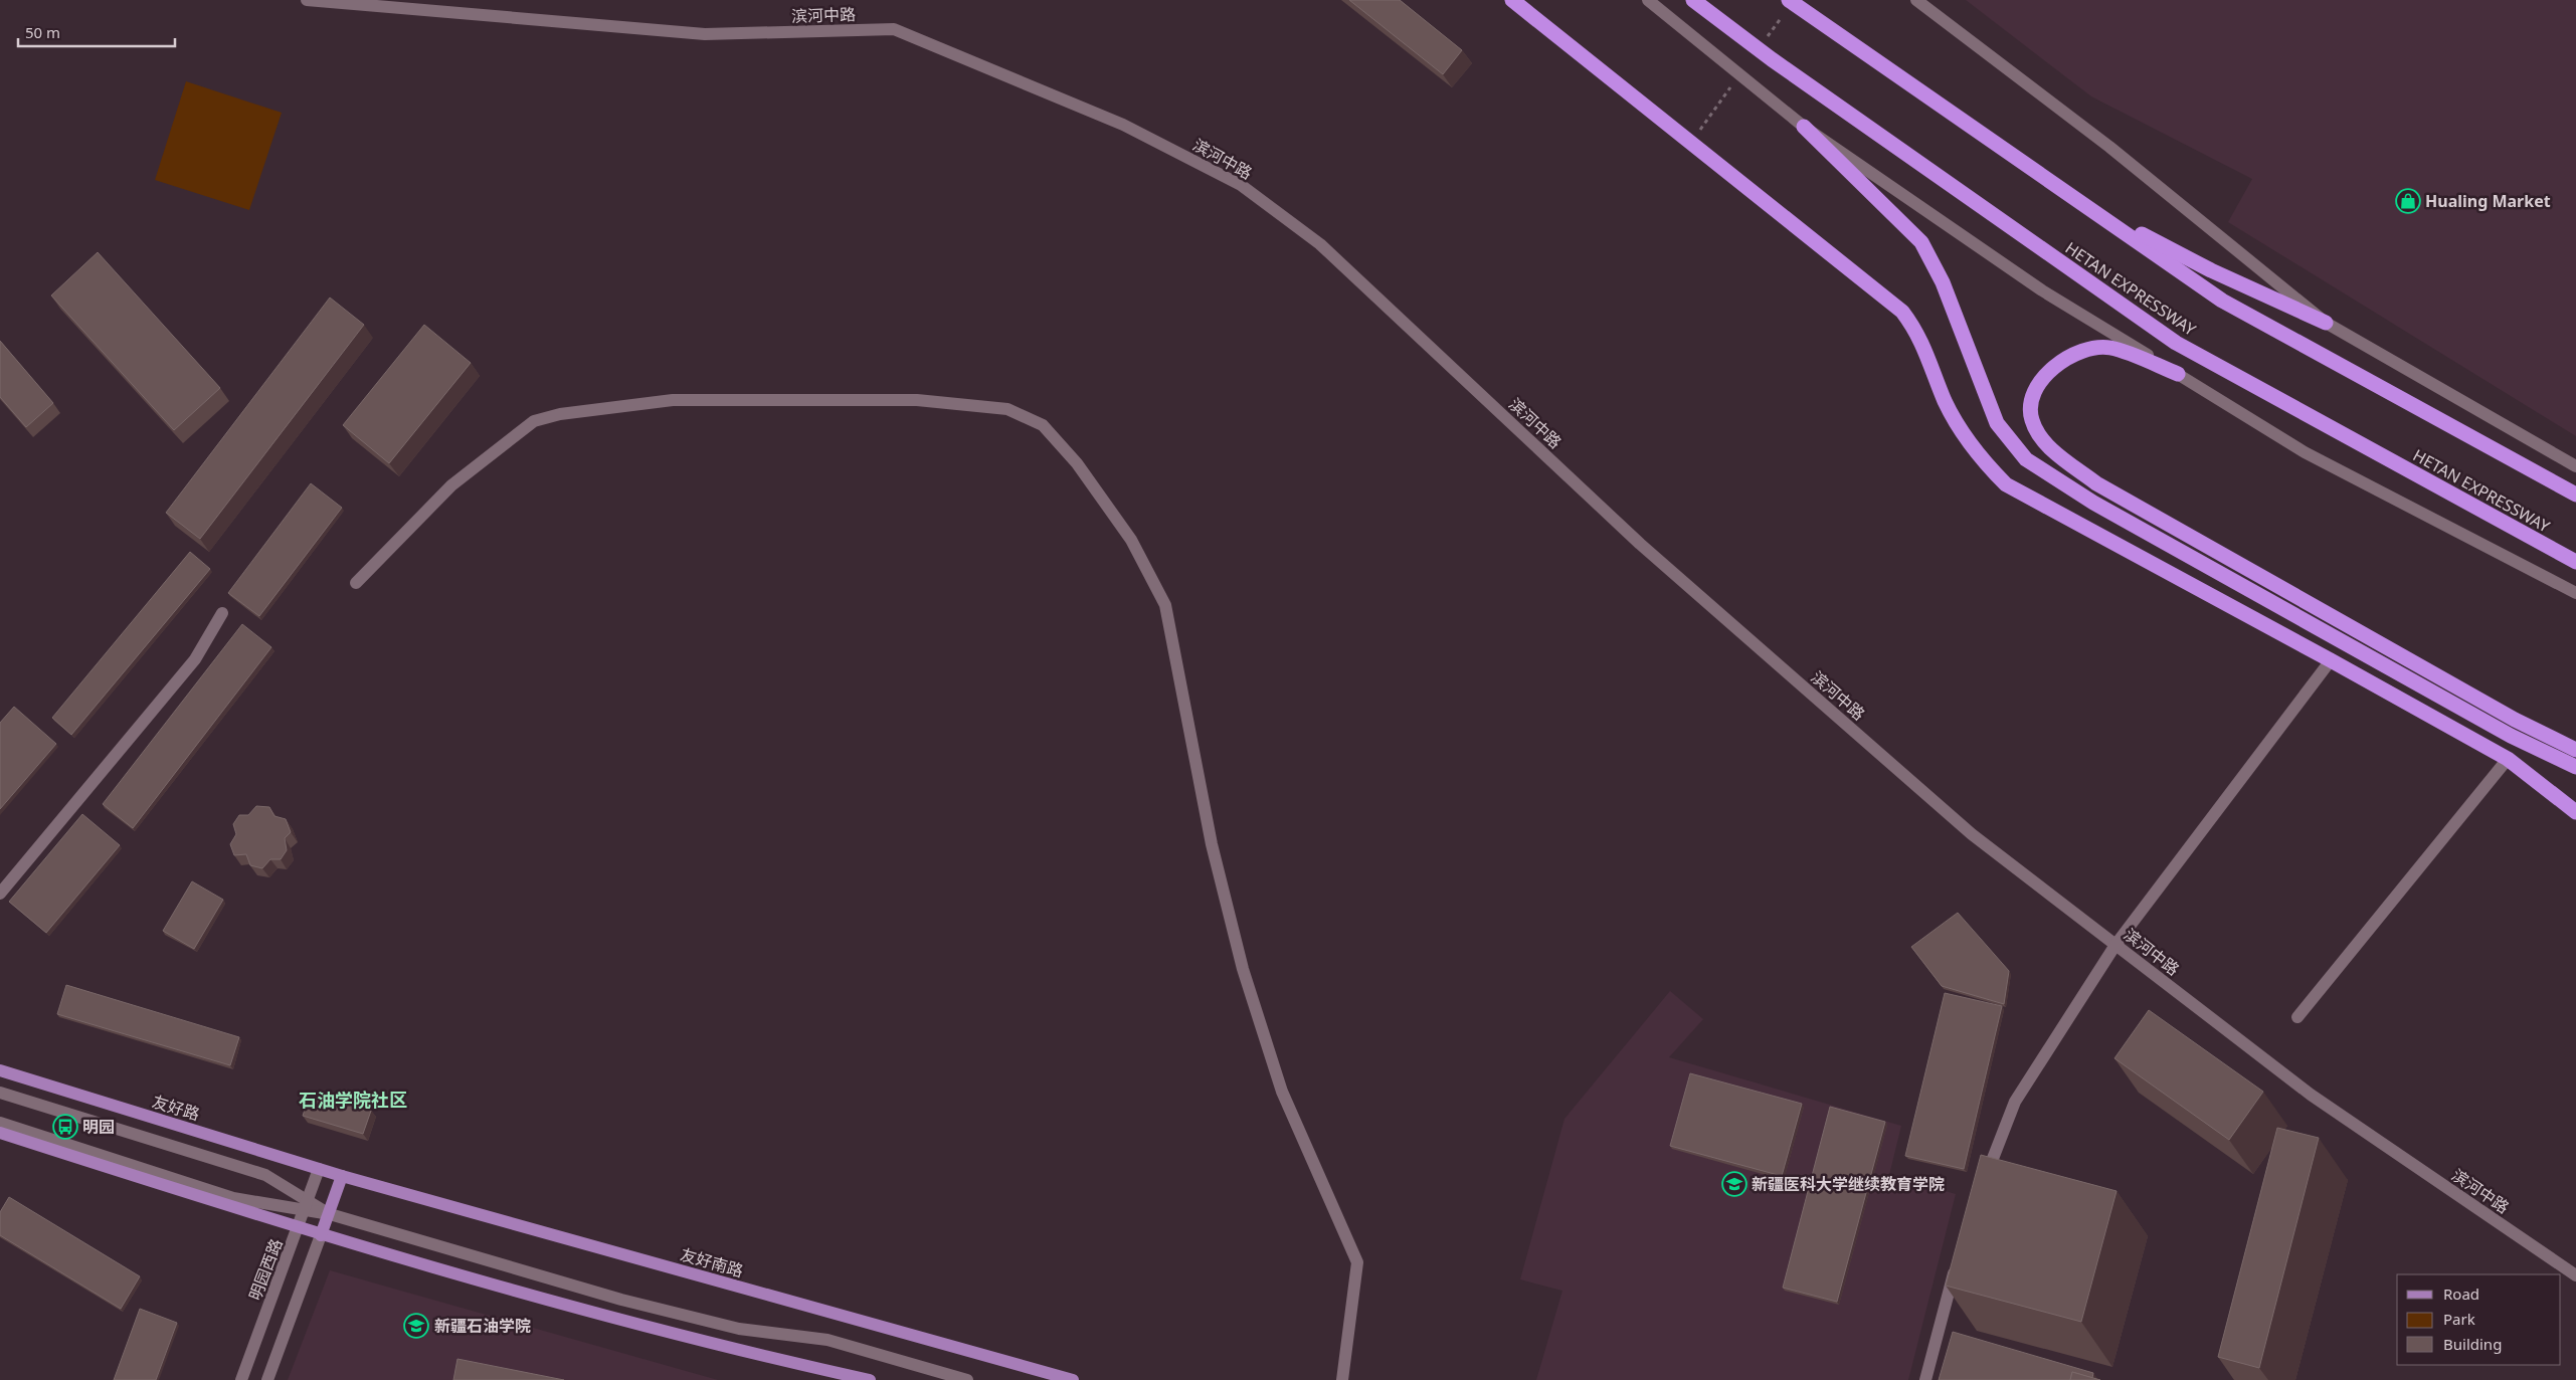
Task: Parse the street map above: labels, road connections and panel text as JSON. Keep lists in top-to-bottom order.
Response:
{
  "streets": {
    "highway": ["HETAN EXPRESSWAY"],
    "main road": ["友好路", "友好南路"],
    "street": ["滨河中路", "明园西路"]
  },
  "crossings": [
    ["友好路", "友好南路"],
    ["友好路", "明园西路"]
  ],
  "districts": ["石油学院社区"],
  "places": {
    "shop": ["Hualing Market"],
    "bus stop": ["明园"],
    "school or university": ["新疆医科大学继续教育学院", "新疆石油学院"]
  },
  "legend": ["Road", "Park", "Building"],
  "scale_bar": "50 m"
}
